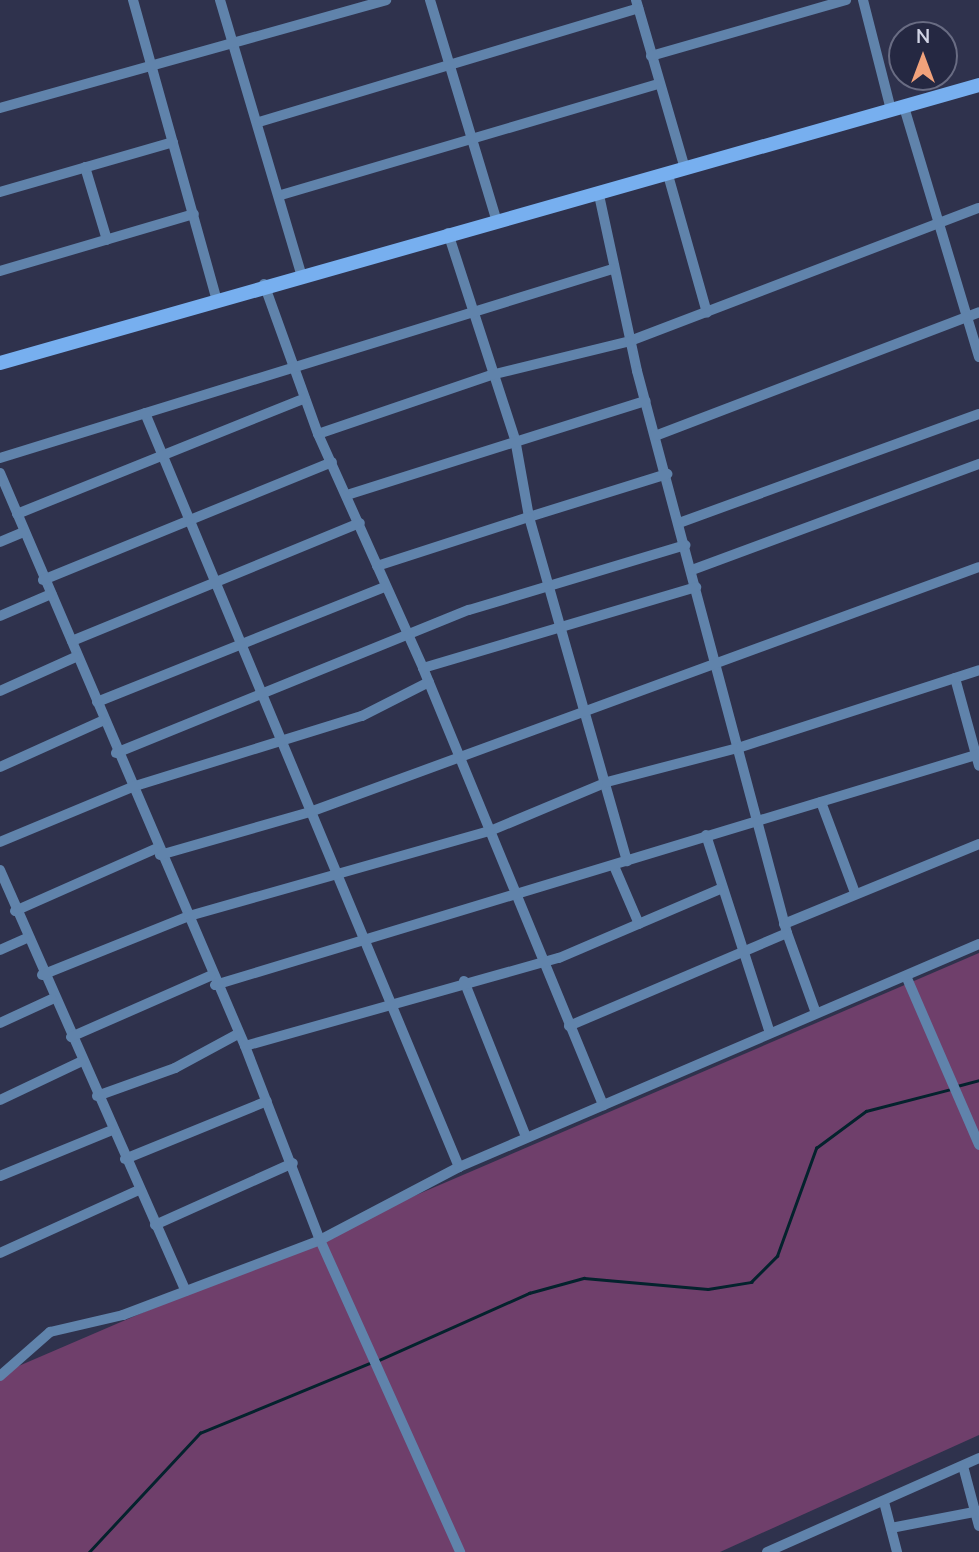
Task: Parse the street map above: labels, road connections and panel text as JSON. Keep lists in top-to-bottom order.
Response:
{
  "north": "top"
}
